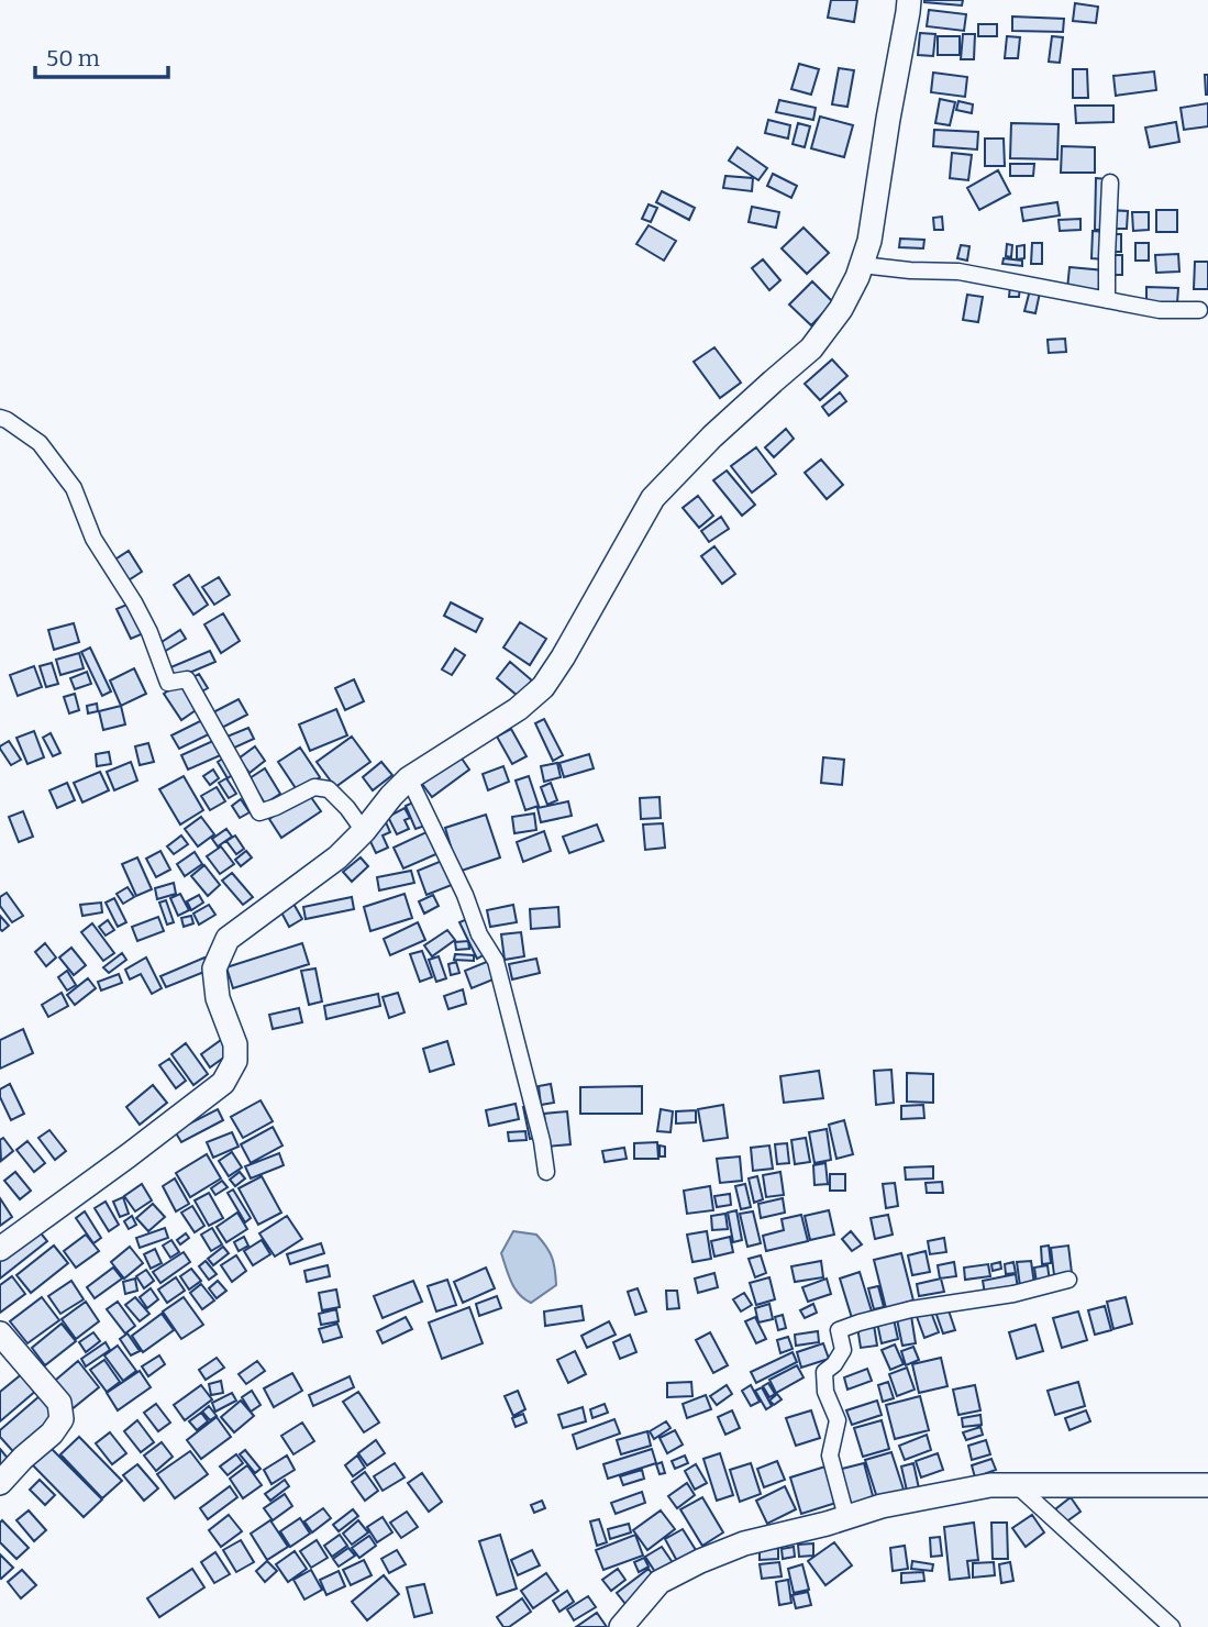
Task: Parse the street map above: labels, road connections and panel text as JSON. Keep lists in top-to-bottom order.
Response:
{
  "scale_bar": "50 m"
}
